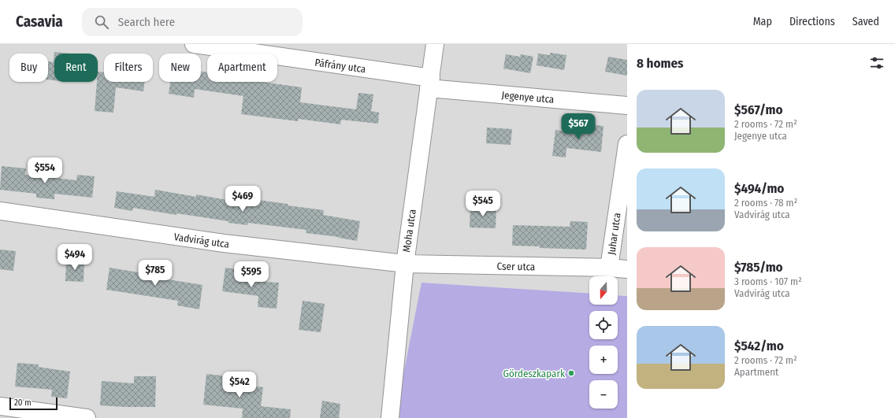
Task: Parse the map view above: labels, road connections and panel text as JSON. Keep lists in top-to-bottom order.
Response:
{
  "streets": {
    "street": [
      "Páfrány utca",
      "Jegenye utca",
      "Moha utca",
      "Juhar utca",
      "Vadvirág utca",
      "Cser utca"
    ]
  },
  "crossings": [
    ["Páfrány utca", "Jegenye utca"],
    ["Páfrány utca", "Moha utca"],
    ["Jegenye utca", "Moha utca"],
    ["Moha utca", "Vadvirág utca"],
    ["Moha utca", "Cser utca"],
    ["Juhar utca", "Cser utca"],
    ["Vadvirág utca", "Cser utca"]
  ],
  "places": ["Gördeszkapark"],
  "scale_bar": "20 m",
  "north": "bottom",
  "page": {
    "header": "Casavia",
    "search": "Search here",
    "nav": ["Map", "Directions", "Saved"],
    "heading": "8 homes",
    "chip": [
      "Buy",
      "Rent",
      "Filters",
      "New",
      "Apartment"
    ],
    "list": [
      {
        "name": "$567/mo",
        "note": "2 rooms · 72 m² · Jegenye utca"
      },
      {
        "name": "$494/mo",
        "note": "2 rooms · 78 m² · Vadvirág utca"
      },
      {
        "name": "$785/mo",
        "note": "3 rooms · 107 m² · Vadvirág utca"
      },
      {
        "name": "$542/mo",
        "note": "2 rooms · 72 m² · Apartment"
      }
    ],
    "price": [
      "$567",
      "$554",
      "$469",
      "$545",
      "$494",
      "$785",
      "$595",
      "$542"
    ],
    "map_buttons": ["+", "−"],
    "scale": "20 m"
  }
}
